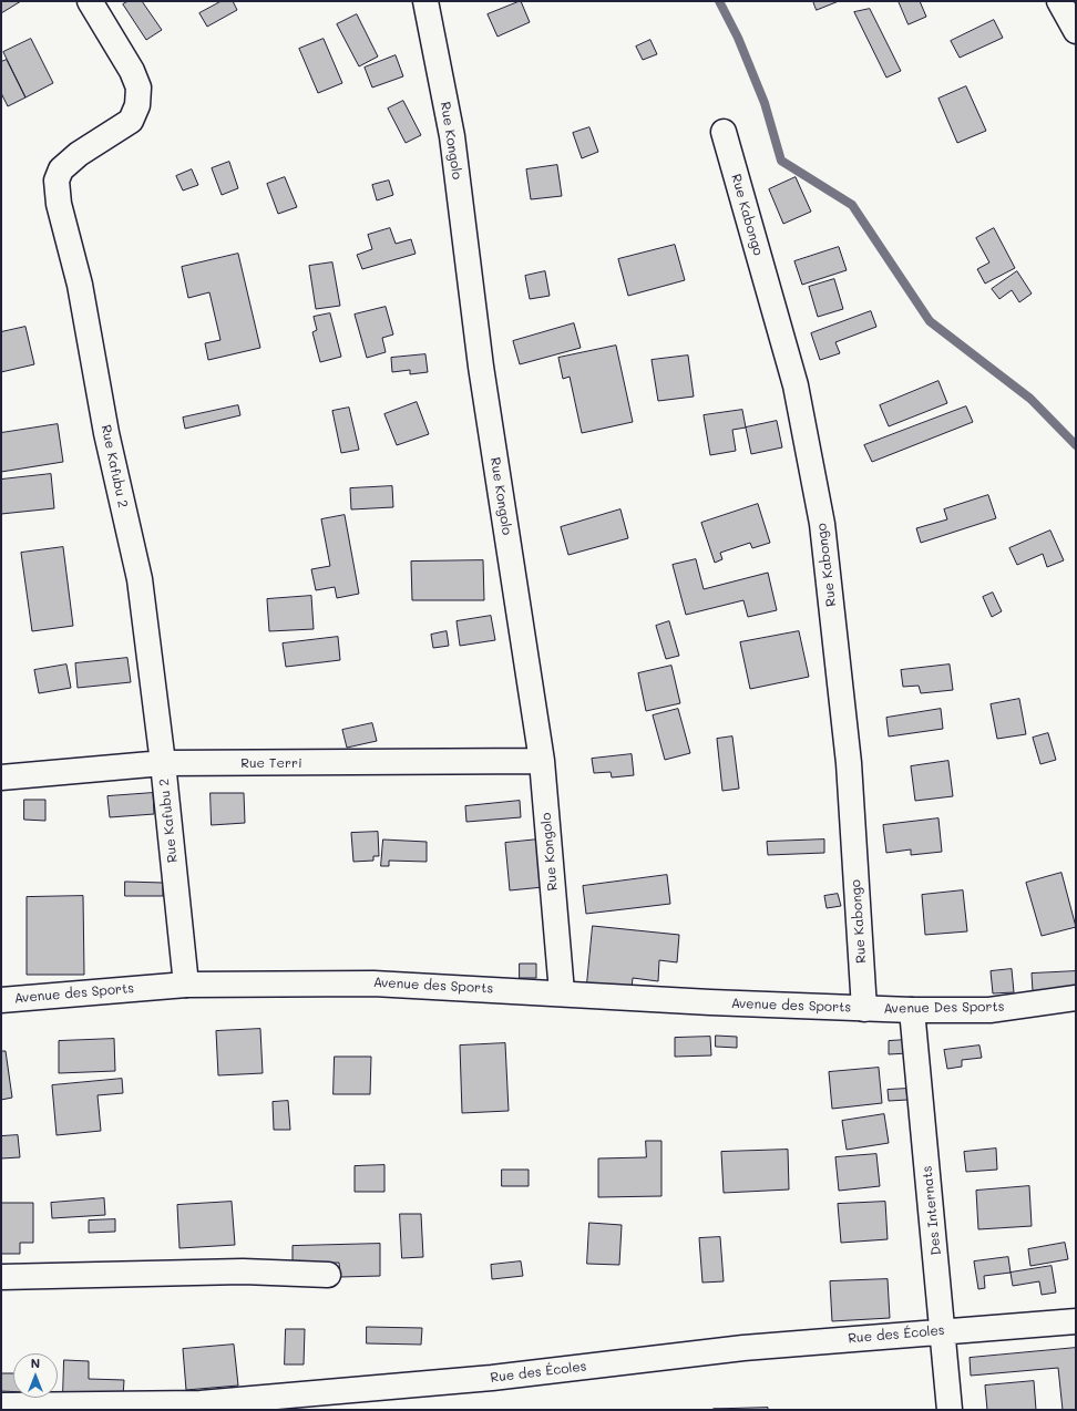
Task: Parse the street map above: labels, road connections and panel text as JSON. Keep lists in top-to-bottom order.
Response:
{
  "streets": {
    "street": [
      "Rue Kongolo",
      "Rue Kabongo",
      "Rue Kafubu 2",
      "Rue Terri",
      "Avenue des Sports",
      "Avenue Des Sports",
      "Des Internats",
      "Rue des Écoles"
    ]
  },
  "crossings": [
    ["Rue Kongolo", "Rue Terri"],
    ["Rue Kongolo", "Avenue des Sports"],
    ["Rue Kabongo", "Avenue des Sports"],
    ["Rue Kabongo", "Avenue Des Sports"],
    ["Rue Kafubu 2", "Rue Terri"],
    ["Rue Kafubu 2", "Avenue des Sports"],
    ["Avenue des Sports", "Avenue Des Sports"],
    ["Avenue Des Sports", "Des Internats"],
    ["Des Internats", "Rue des Écoles"]
  ],
  "north": "top"
}
